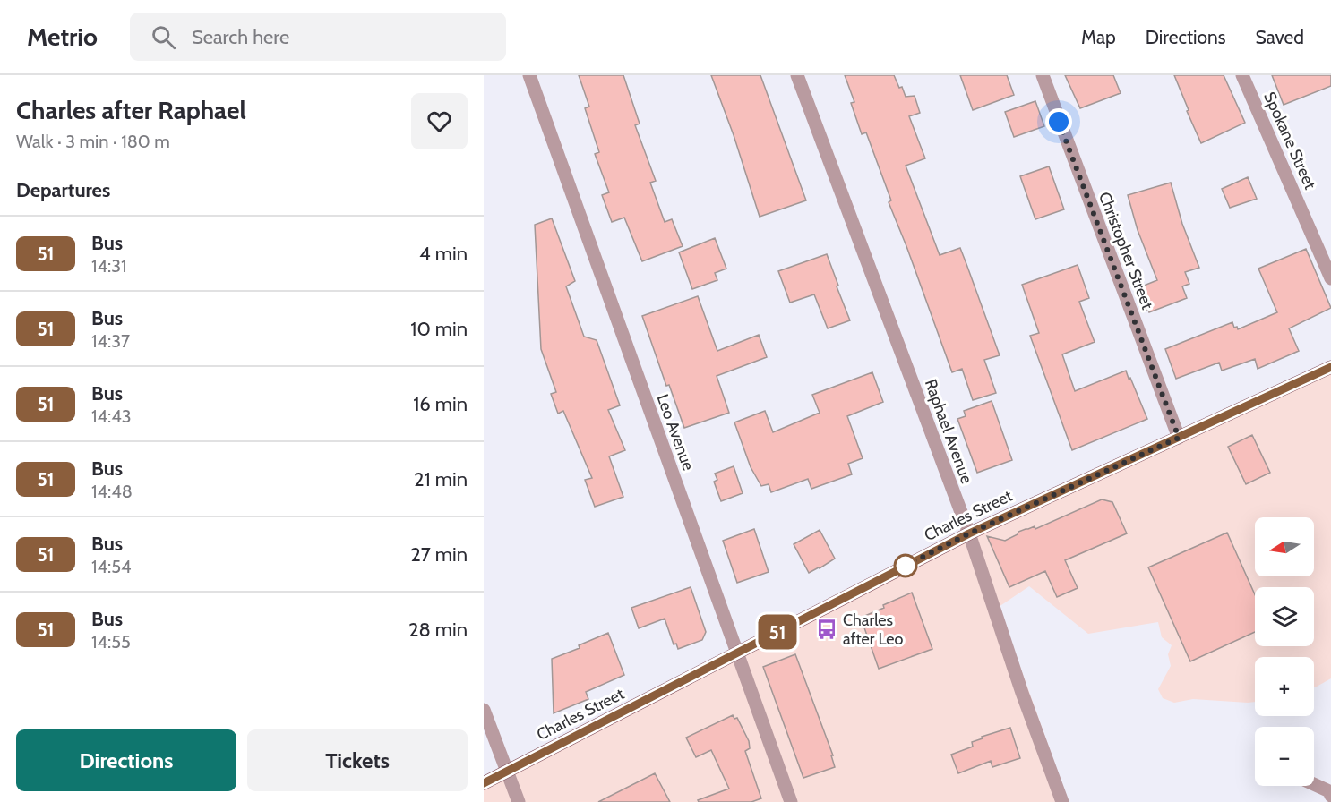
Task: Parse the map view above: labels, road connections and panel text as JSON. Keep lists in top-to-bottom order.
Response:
{
  "streets": {
    "main road": ["Charles Street"],
    "street": [
      "Spokane Street",
      "Christopher Street",
      "Raphael Avenue",
      "Leo Avenue"
    ]
  },
  "crossings": [
    ["Christopher Street", "Charles Street"],
    ["Raphael Avenue", "Charles Street"],
    ["Leo Avenue", "Charles Street"]
  ],
  "places": {
    "bus stop": ["Charles after Leo"]
  },
  "lines": ["bus line 51"],
  "north": "left",
  "page": {
    "header": "Metrio",
    "search": "Search here",
    "nav": ["Map", "Directions", "Saved"],
    "heading": [
      ["Charles after Raphael", "Walk · 3 min · 180 m"],
      "Departures"
    ],
    "on_map": "51",
    "list": [
      {
        "mark": "51",
        "name": "Bus",
        "note": "14:31",
        "value": "4 min"
      },
      {
        "mark": "51",
        "name": "Bus",
        "note": "14:37",
        "value": "10 min"
      },
      {
        "mark": "51",
        "name": "Bus",
        "note": "14:43",
        "value": "16 min"
      },
      {
        "mark": "51",
        "name": "Bus",
        "note": "14:48",
        "value": "21 min"
      },
      {
        "mark": "51",
        "name": "Bus",
        "note": "14:54",
        "value": "27 min"
      },
      {
        "mark": "51",
        "name": "Bus",
        "note": "14:55",
        "value": "28 min"
      }
    ],
    "map_buttons": ["+", "−"],
    "buttons": ["Directions", "Tickets"]
  }
}
